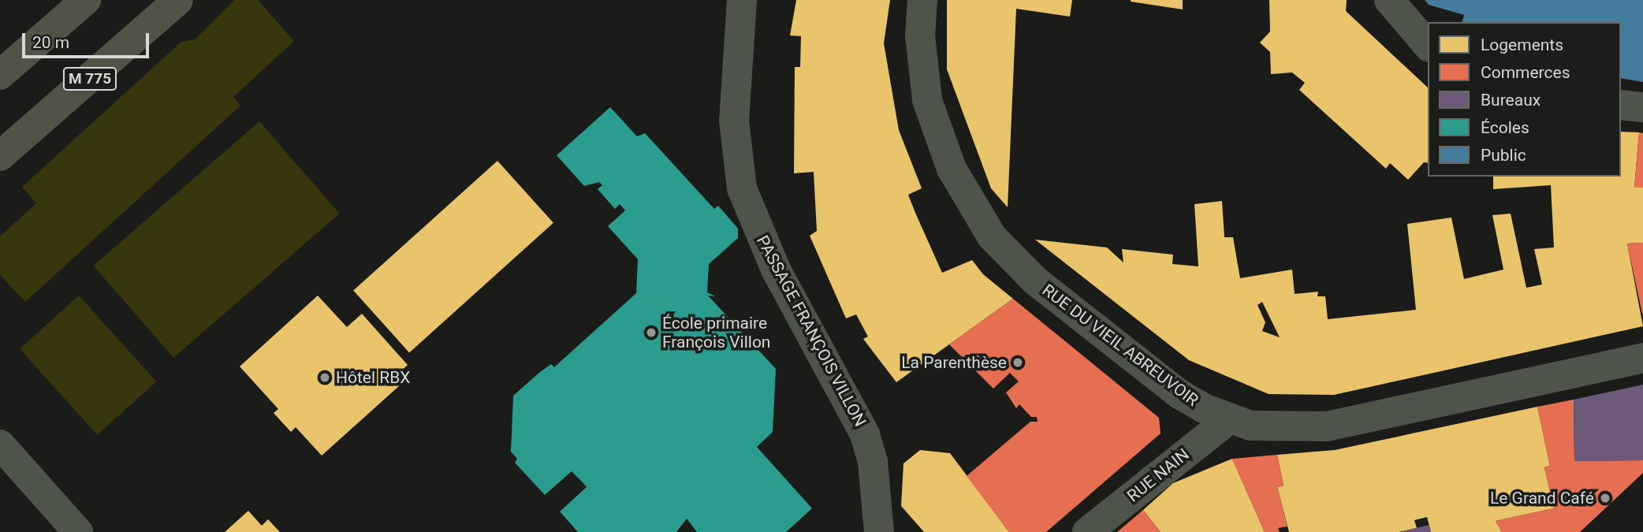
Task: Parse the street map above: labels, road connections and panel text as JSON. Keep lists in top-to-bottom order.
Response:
{
  "streets": {
    "main road": ["M 775"],
    "street": ["PASSAGE FRANÇOIS VILLON", "RUE DU VIEIL ABREUVOIR", "RUE NAIN"]
  },
  "crossings": [
    ["RUE DU VIEIL ABREUVOIR", "RUE NAIN"]
  ],
  "places": [
    "École primaire François Villon",
    "La Parenthèse",
    "Hôtel RBX",
    "Le Grand Café"
  ],
  "legend": [
    "Logements",
    "Commerces",
    "Bureaux",
    "Écoles",
    "Public"
  ],
  "scale_bar": "20 m"
}
